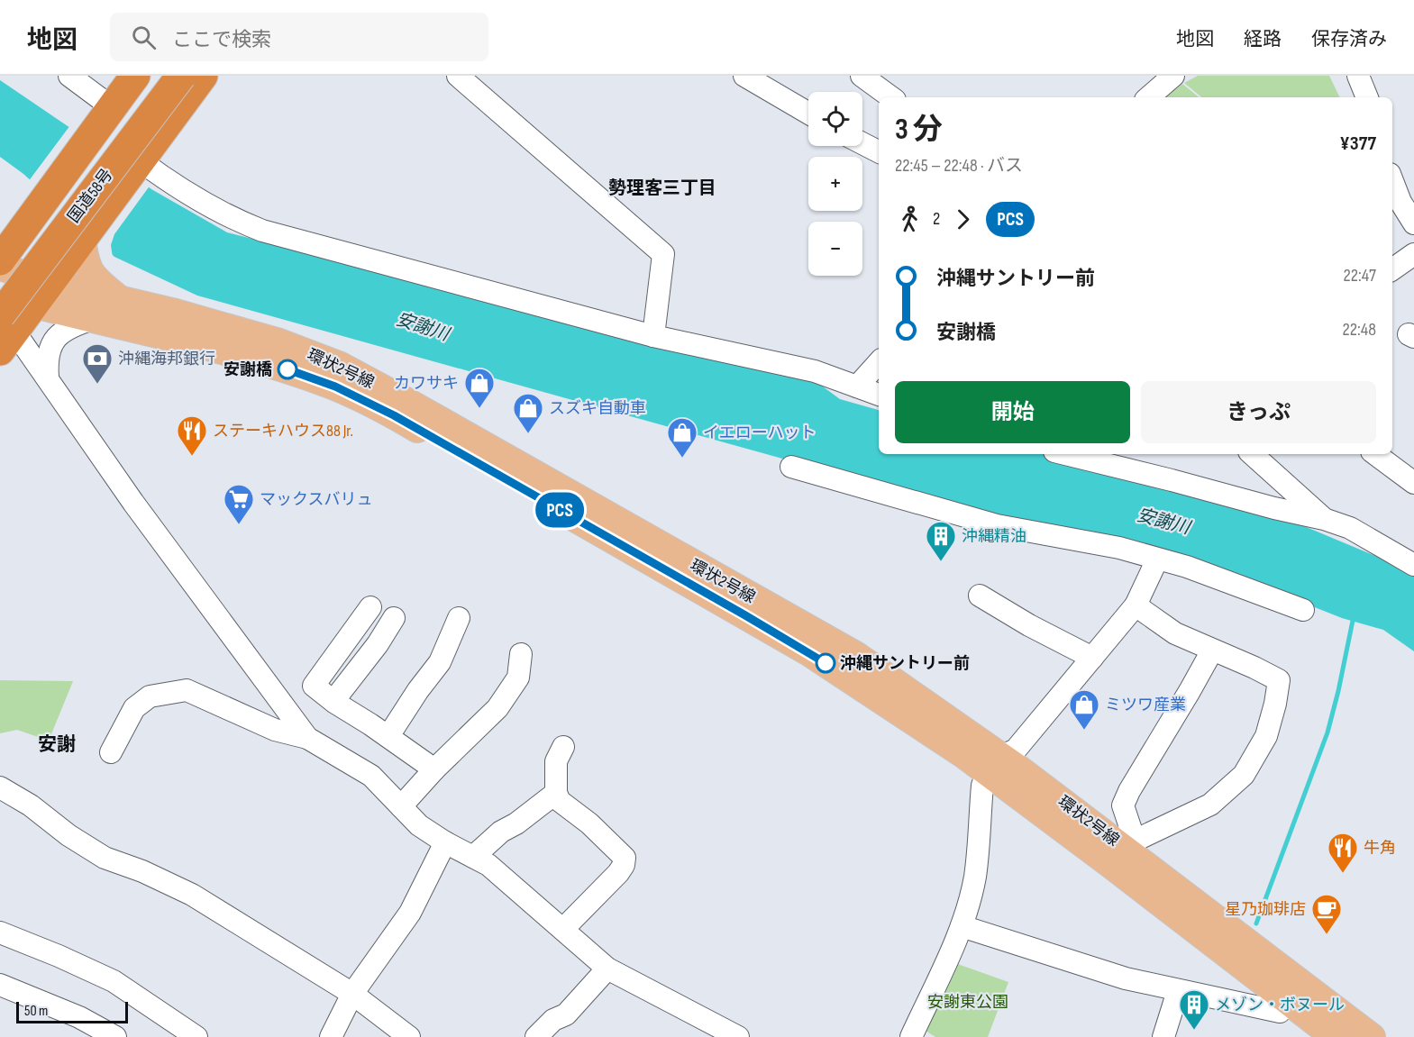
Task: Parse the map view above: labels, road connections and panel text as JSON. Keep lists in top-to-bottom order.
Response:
{
  "streets": {
    "highway": ["国道58号"],
    "main road": ["環状2号線"]
  },
  "districts": ["勢理客三丁目", "安謝"],
  "water": ["安謝川"],
  "parks": ["安謝東公園"],
  "places": {
    "other": ["安謝橋", "沖縄サントリー前"],
    "bank": ["沖縄海邦銀行"],
    "shop": [
      "カワサキ",
      "スズキ自動車",
      "イエローハット",
      "ミツワ産業"
    ],
    "restaurant": ["ステーキハウス88 Jr.", "牛角"],
    "supermarket": ["マックスバリュ"],
    "building": ["沖縄精油", "メゾン・ボヌール"],
    "cafe": ["星乃珈琲店"]
  },
  "lines": ["bus line PCS"],
  "scale_bar": "50 m",
  "page": {
    "header": "地図",
    "search": "ここで検索",
    "nav": ["地図", "経路", "保存済み"],
    "on_map": "PCS",
    "map_buttons": ["+", "−"],
    "heading": ["3 分", "22:45 – 22:48 · バス", "¥377"],
    "legs": ["2", "PCS"],
    "list": [
      {
        "name": "沖縄サントリー前",
        "value": "22:47"
      },
      {
        "name": "安謝橋",
        "value": "22:48"
      }
    ],
    "buttons": ["開始", "きっぷ"],
    "scale": "50 m"
  }
}
